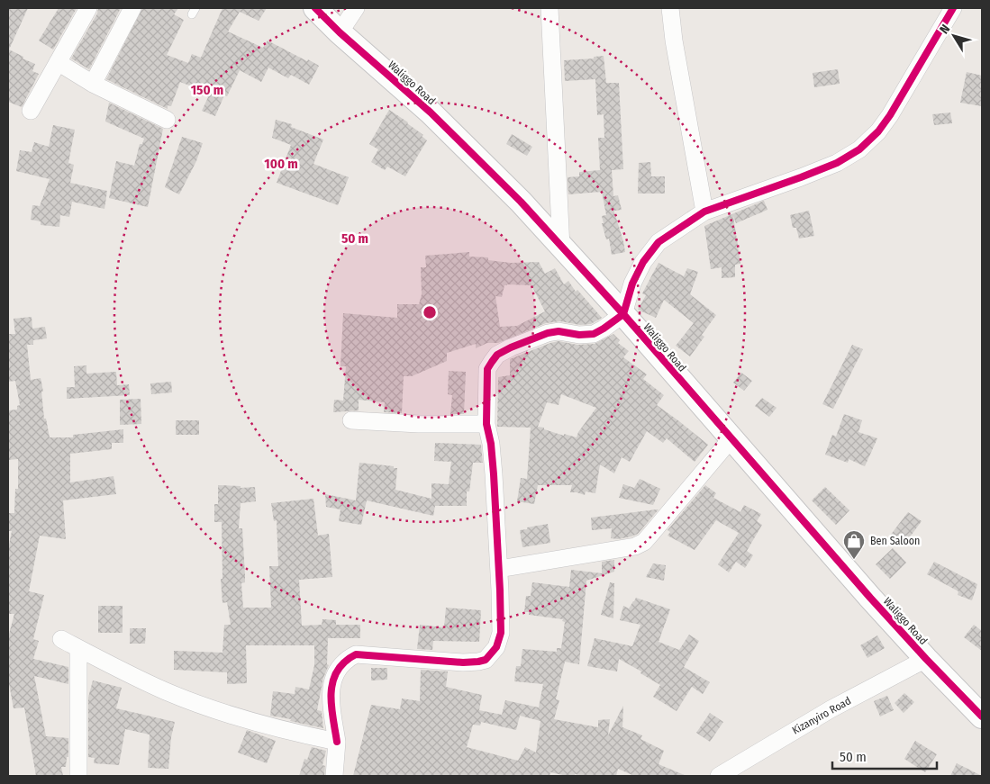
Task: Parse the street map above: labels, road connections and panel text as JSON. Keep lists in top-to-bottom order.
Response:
{
  "streets": {
    "street": ["Waliggo Road", "Kizanyiro Road"]
  },
  "crossings": [
    ["Waliggo Road", "Kizanyiro Road"]
  ],
  "places": {
    "shop": ["Ben Saloon"]
  },
  "scale_bar": "50 m",
  "north": "top left",
  "rings": ["150 m", "100 m", "50 m"]
}
